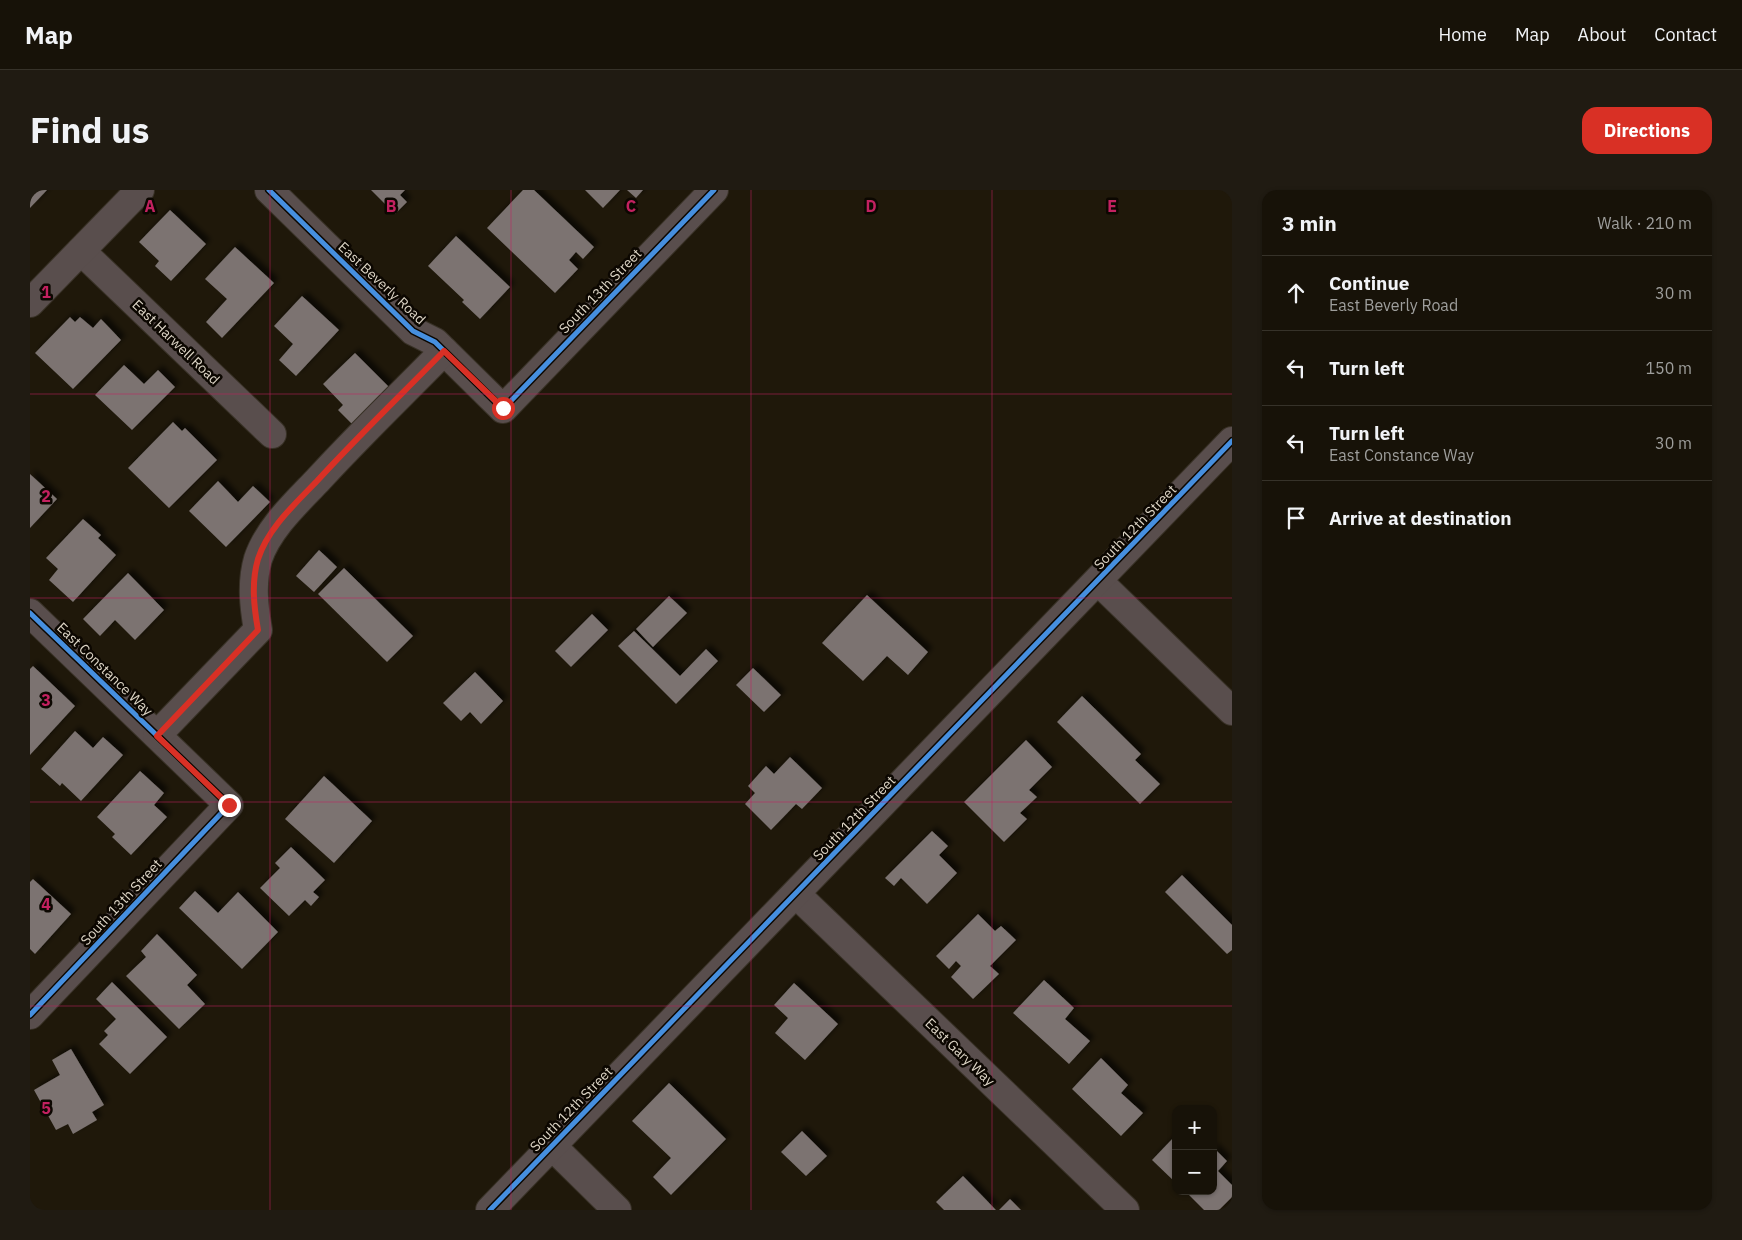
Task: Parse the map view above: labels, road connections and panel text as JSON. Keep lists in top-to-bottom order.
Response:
{
  "streets": {
    "street": [
      "East Beverly Road",
      "South 13th Street",
      "East Harwell Road",
      "South 12th Street",
      "East Constance Way",
      "East Gary Way"
    ]
  },
  "crossings": [
    ["East Beverly Road", "South 13th Street"],
    ["South 13th Street", "East Constance Way"],
    ["South 12th Street", "East Gary Way"]
  ],
  "page": {
    "header": "Map",
    "nav": [
      "Home",
      "Map",
      "About",
      "Contact"
    ],
    "title": "Find us",
    "buttons": "Directions",
    "heading": ["3 min", "Walk · 210 m"],
    "list": [
      ["Continue", "East Beverly Road", "30 m"],
      ["Turn left", "150 m"],
      ["Turn left", "East Constance Way", "30 m"],
      "Arrive at destination"
    ],
    "map_buttons": ["+", "−"]
  },
  "grid": {
    "columns": [
      "A",
      "B",
      "C",
      "D",
      "E"
    ],
    "rows": [
      "1",
      "2",
      "3",
      "4",
      "5"
    ]
  }
}
